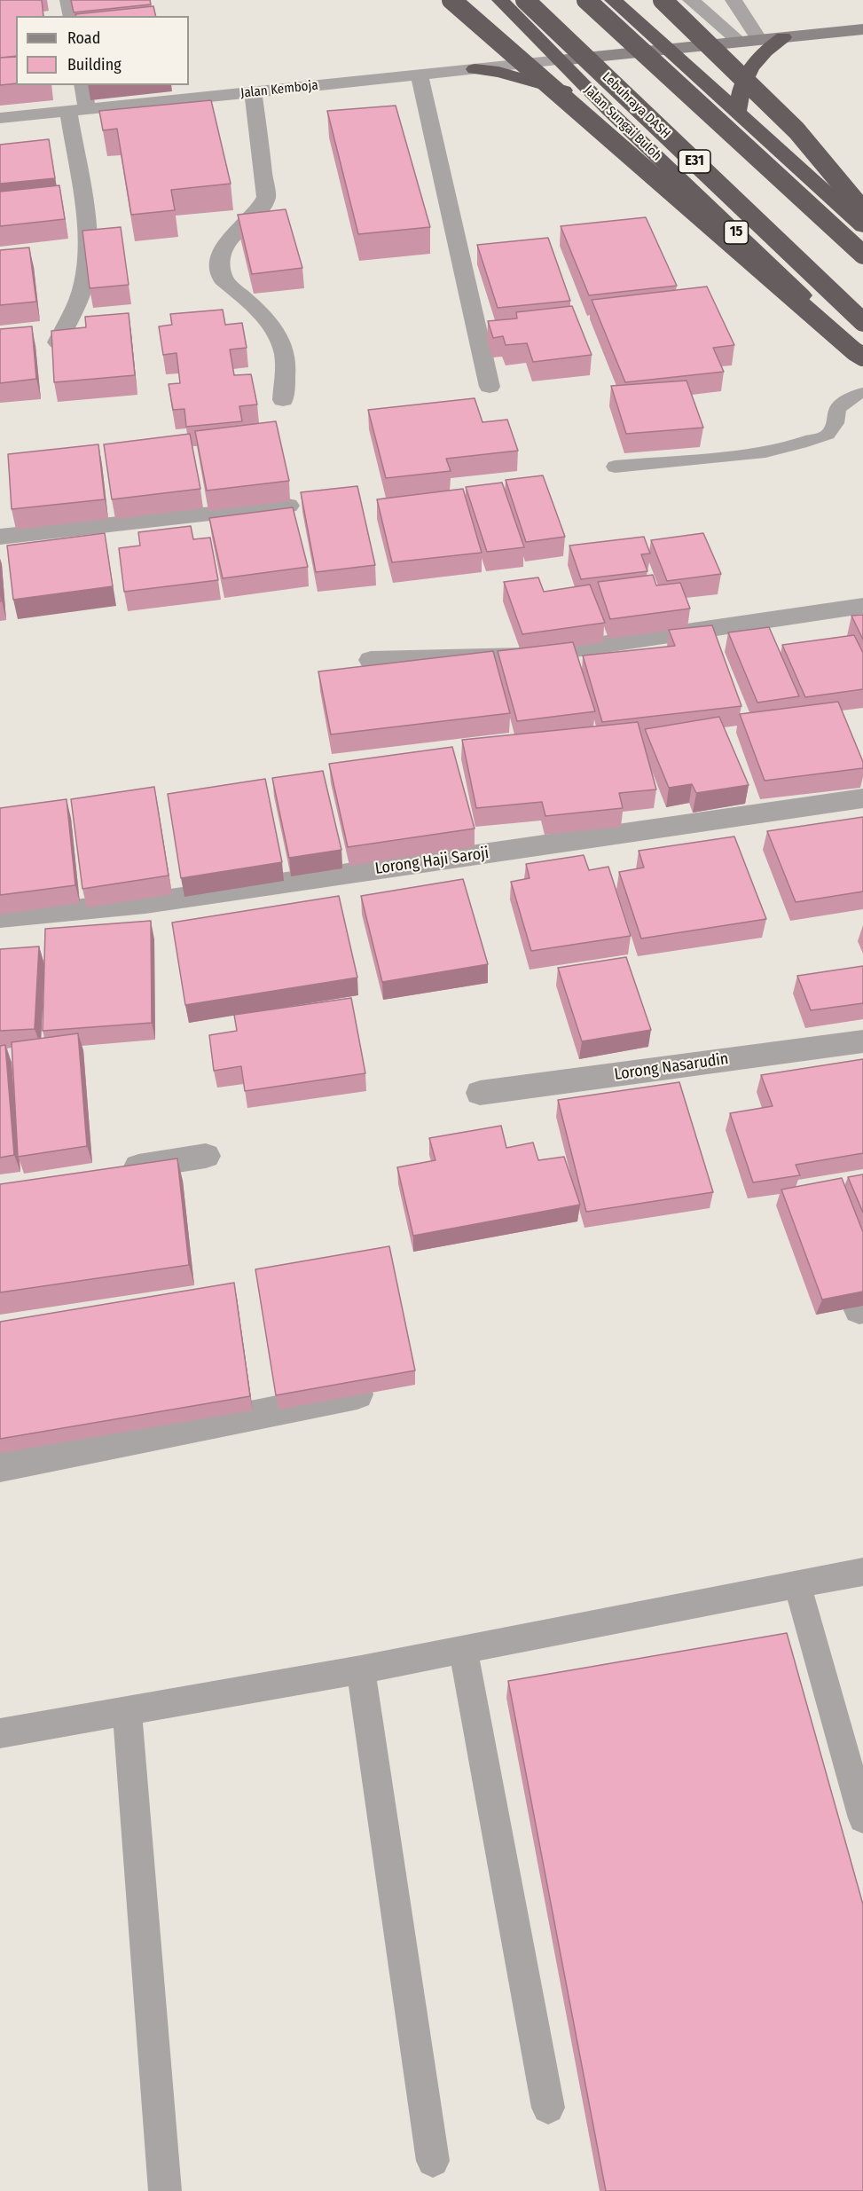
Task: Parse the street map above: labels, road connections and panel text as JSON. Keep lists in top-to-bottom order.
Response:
{
  "streets": {
    "highway": [
      "Lebuhraya DASH",
      "Jalan Sungai Buloh",
      "E31",
      "15"
    ],
    "street": ["Jalan Kemboja", "Lorong Haji Saroji", "Lorong Nasarudin"]
  },
  "crossings": [
    ["Jalan Kemboja", "Jalan Sungai Buloh"]
  ],
  "legend": ["Road", "Building"]
}
